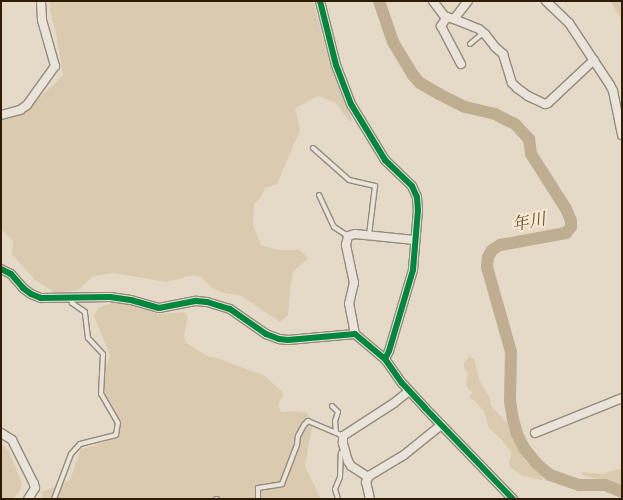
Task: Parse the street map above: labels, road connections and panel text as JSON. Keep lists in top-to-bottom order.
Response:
{
  "water": ["年川"]
}
